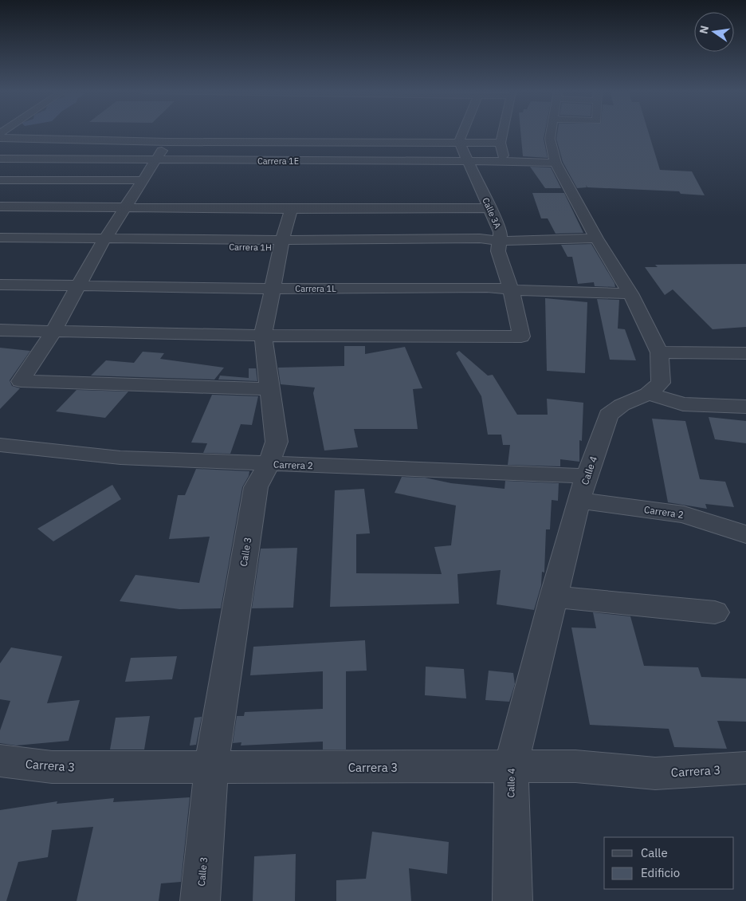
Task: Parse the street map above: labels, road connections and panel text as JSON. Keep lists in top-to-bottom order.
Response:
{
  "streets": {
    "street": [
      "Carrera 1E",
      "Calle 3A",
      "Carrera 1H",
      "Carrera 1L",
      "Carrera 2",
      "Calle 4",
      "Calle 3",
      "Carrera 3"
    ]
  },
  "crossings": [
    ["Carrera 1E", "Calle 3A"],
    ["Carrera 1E", "Calle 4"],
    ["Calle 3A", "Carrera 1H"],
    ["Calle 3A", "Carrera 1L"],
    ["Calle 3A", "Calle 3"],
    ["Carrera 1H", "Calle 4"],
    ["Carrera 1H", "Calle 3"],
    ["Carrera 1L", "Calle 4"],
    ["Carrera 1L", "Calle 3"],
    ["Carrera 2", "Calle 4"],
    ["Carrera 2", "Calle 3"],
    ["Calle 4", "Carrera 3"],
    ["Calle 3", "Carrera 3"]
  ],
  "legend": ["Calle", "Edificio"],
  "north": "left"
}
